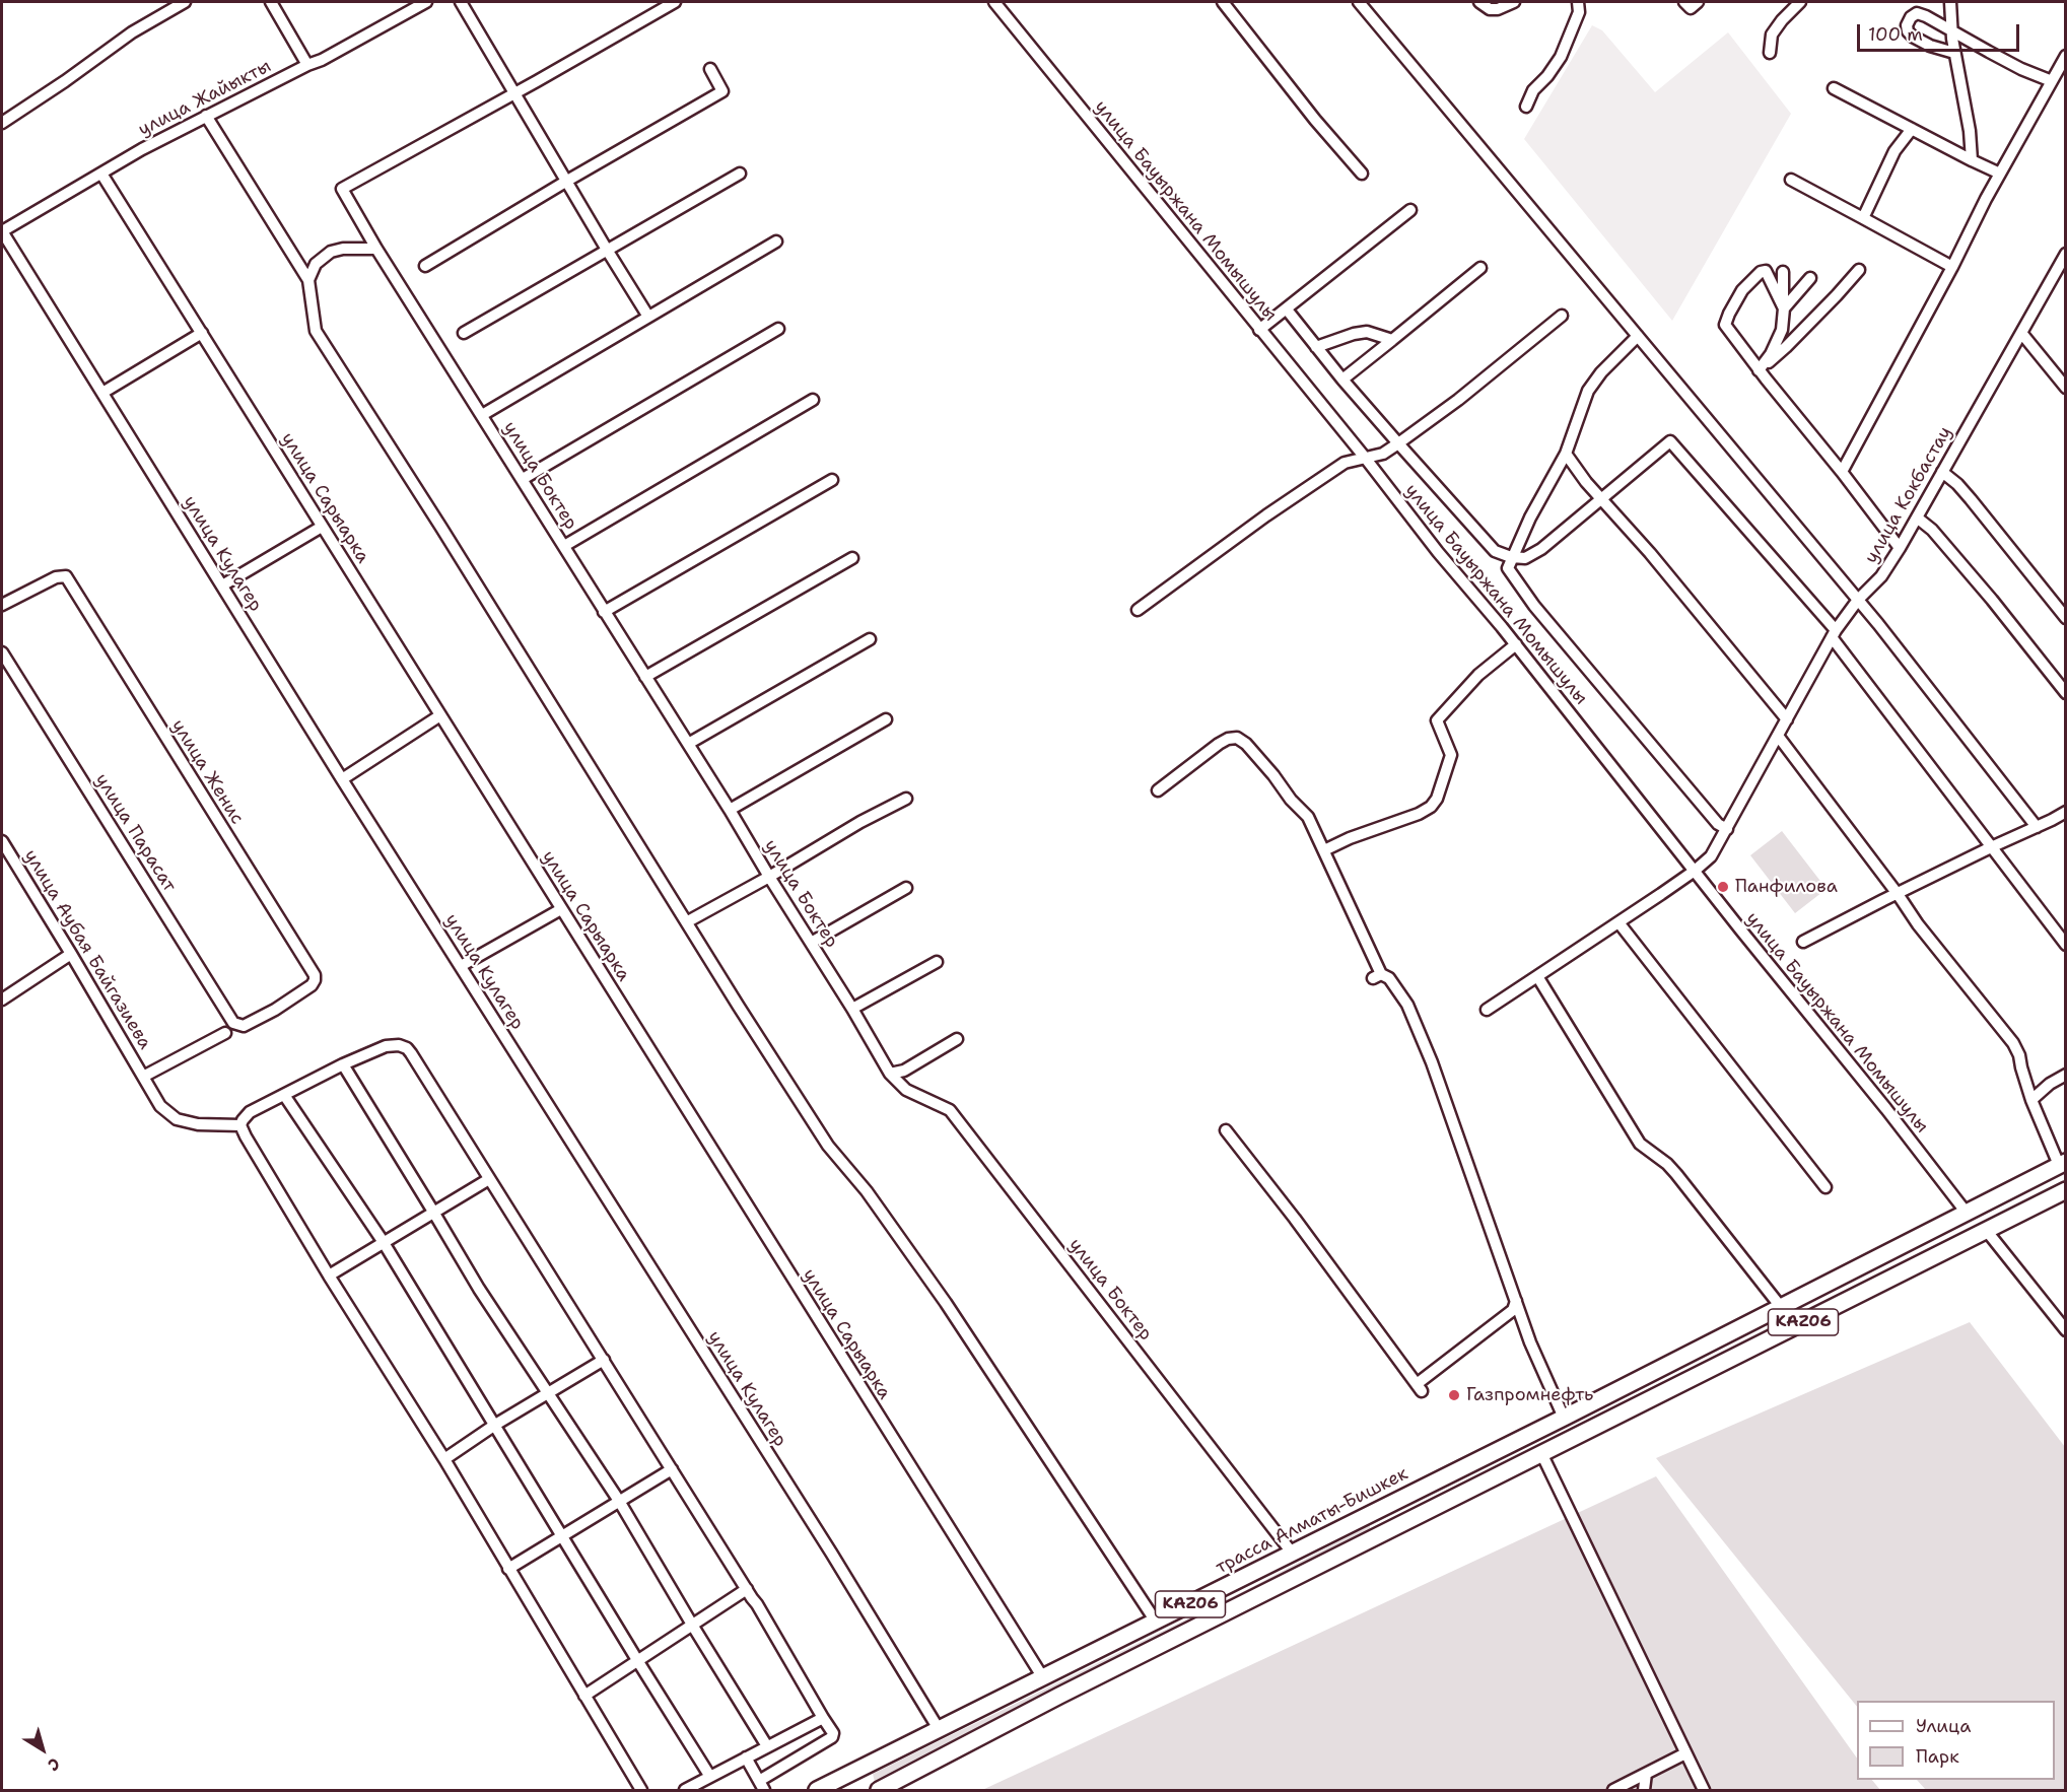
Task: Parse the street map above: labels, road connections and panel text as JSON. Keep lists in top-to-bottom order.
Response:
{
  "streets": {
    "highway": ["KАZ06", "трасса Алматы-Бишкек"],
    "street": [
      "улица Жайыкты",
      "улица Бауыржана Момышулы",
      "улица Боктер",
      "улица Кокбастау",
      "улица Сарыарка",
      "улица Кулагер",
      "улица Женис",
      "улица Парасат",
      "улица Аубая Байгазиева"
    ]
  },
  "crossings": [
    ["улица Жайыкты", "улица Сарыарка"],
    ["улица Жайыкты", "улица Кулагер"],
    ["улица Бауыржана Момышулы", "улица Кокбастау"],
    ["улица Бауыржана Момышулы", "KАZ06"],
    ["улица Боктер", "трасса Алматы-Бишкек"],
    ["улица Сарыарка", "трасса Алматы-Бишкек"],
    ["улица Кулагер", "трасса Алматы-Бишкек"],
    ["улица Женис", "улица Парасат"],
    ["KАZ06", "трасса Алматы-Бишкек"]
  ],
  "places": ["Панфилова", "Газпромнефть"],
  "legend": ["Улица", "Парк"],
  "scale_bar": "100 m",
  "north": "bottom right"
}
